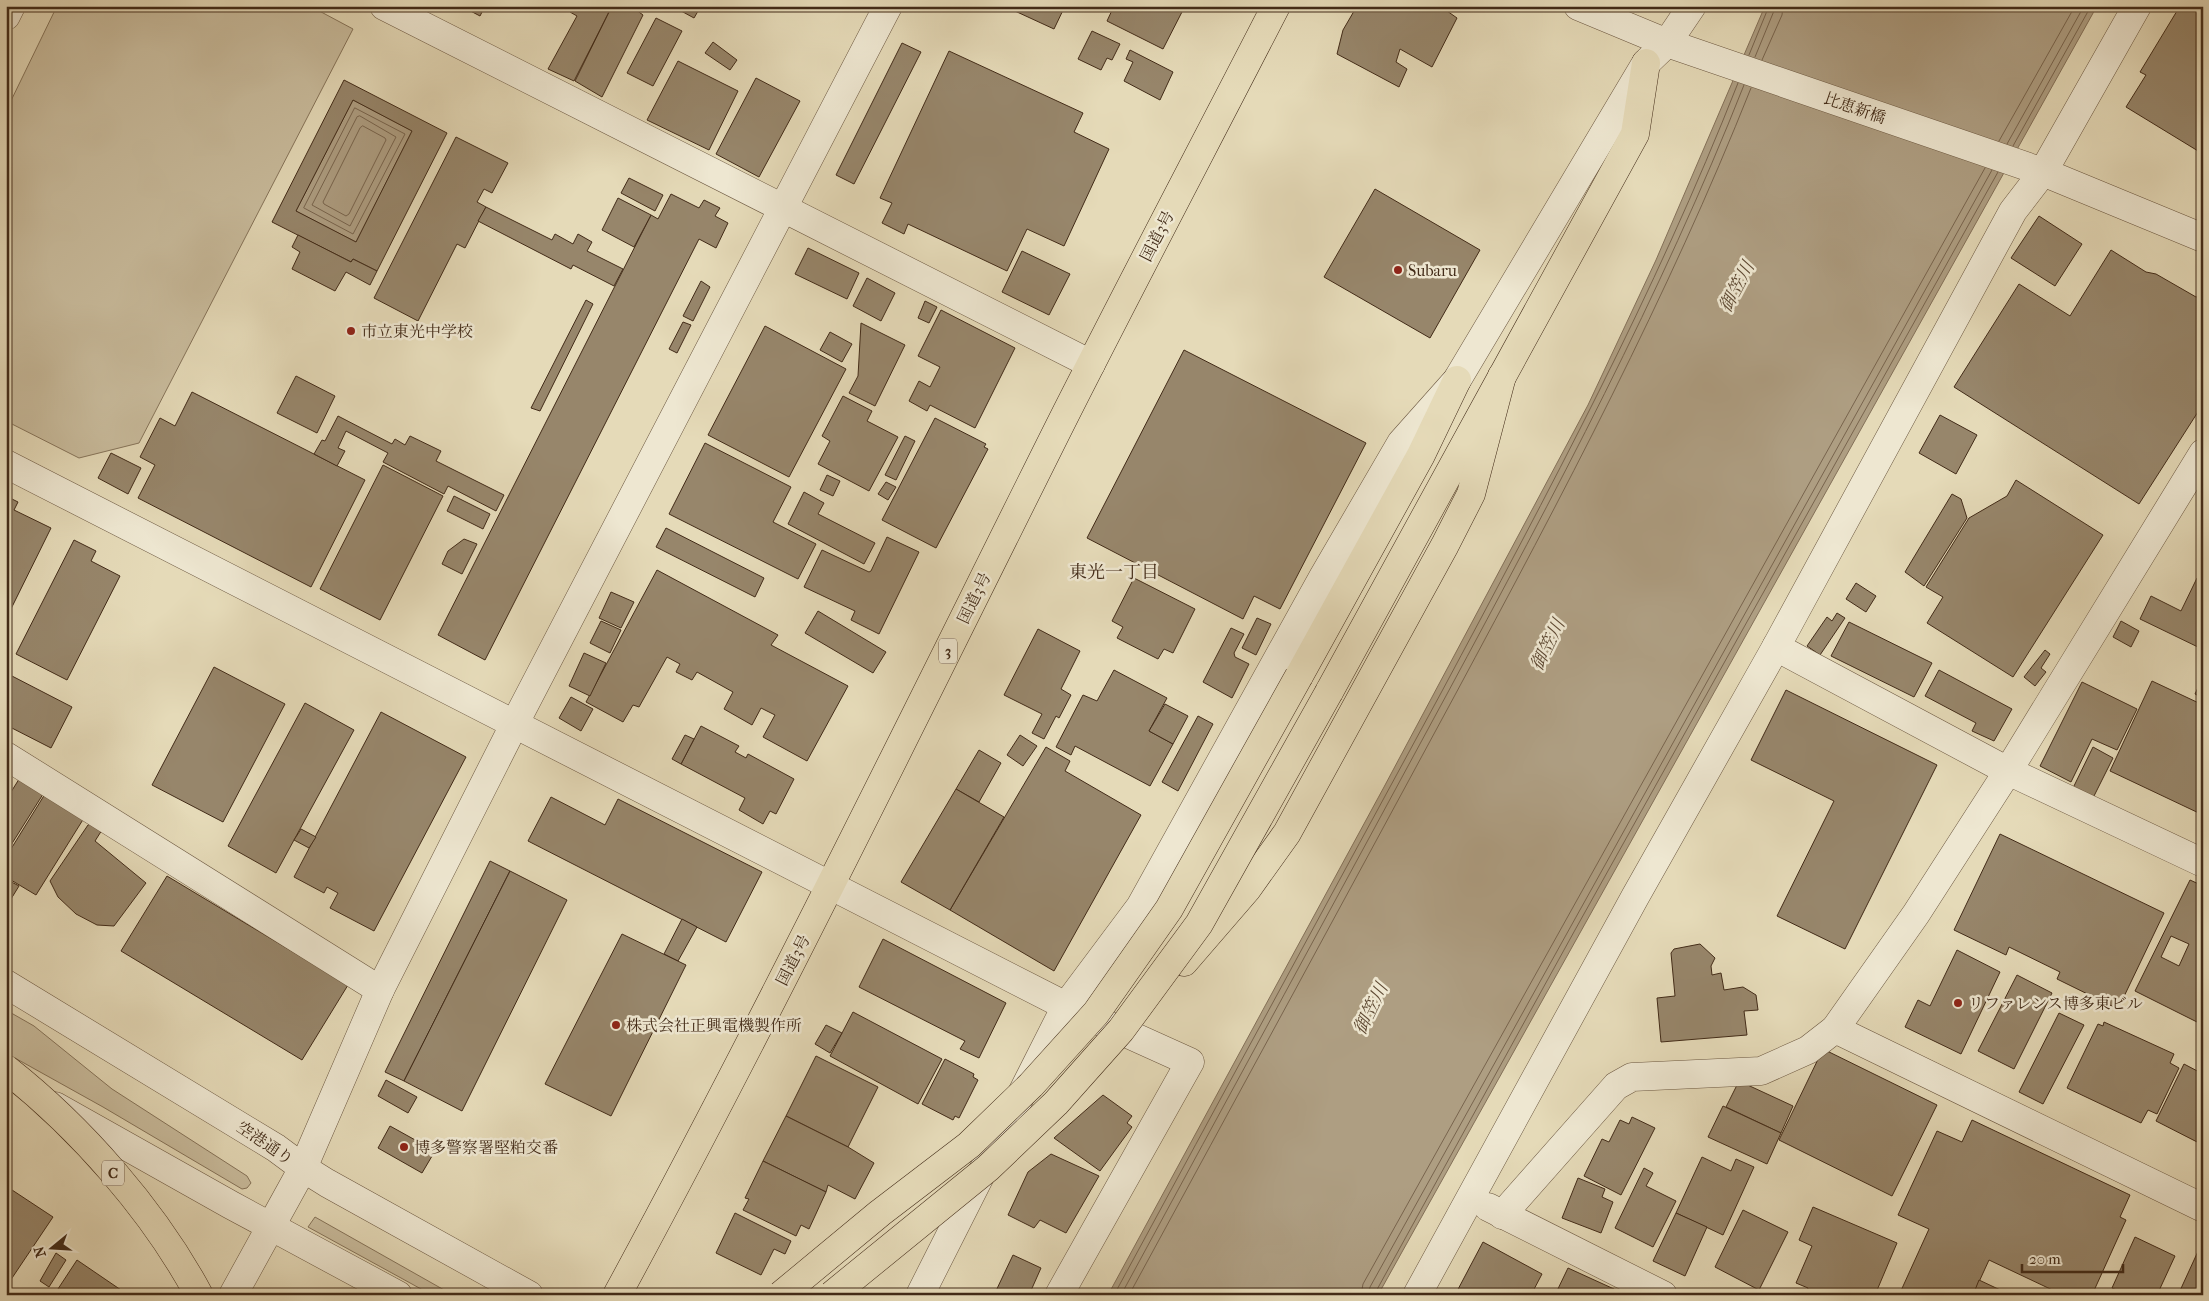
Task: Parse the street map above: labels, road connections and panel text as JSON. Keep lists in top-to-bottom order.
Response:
{
  "streets": {
    "highway": ["国道3号", "3", "C"],
    "street": ["比恵新橋", "空港通り"]
  },
  "districts": ["東光一丁目"],
  "water": ["御笠川"],
  "places": [
    "Subaru",
    "市立東光中学校",
    "リファレンス博多東ビル",
    "株式会社正興電機製作所",
    "博多警察署堅粕交番"
  ],
  "scale_bar": "20 m",
  "north": "left"
}
